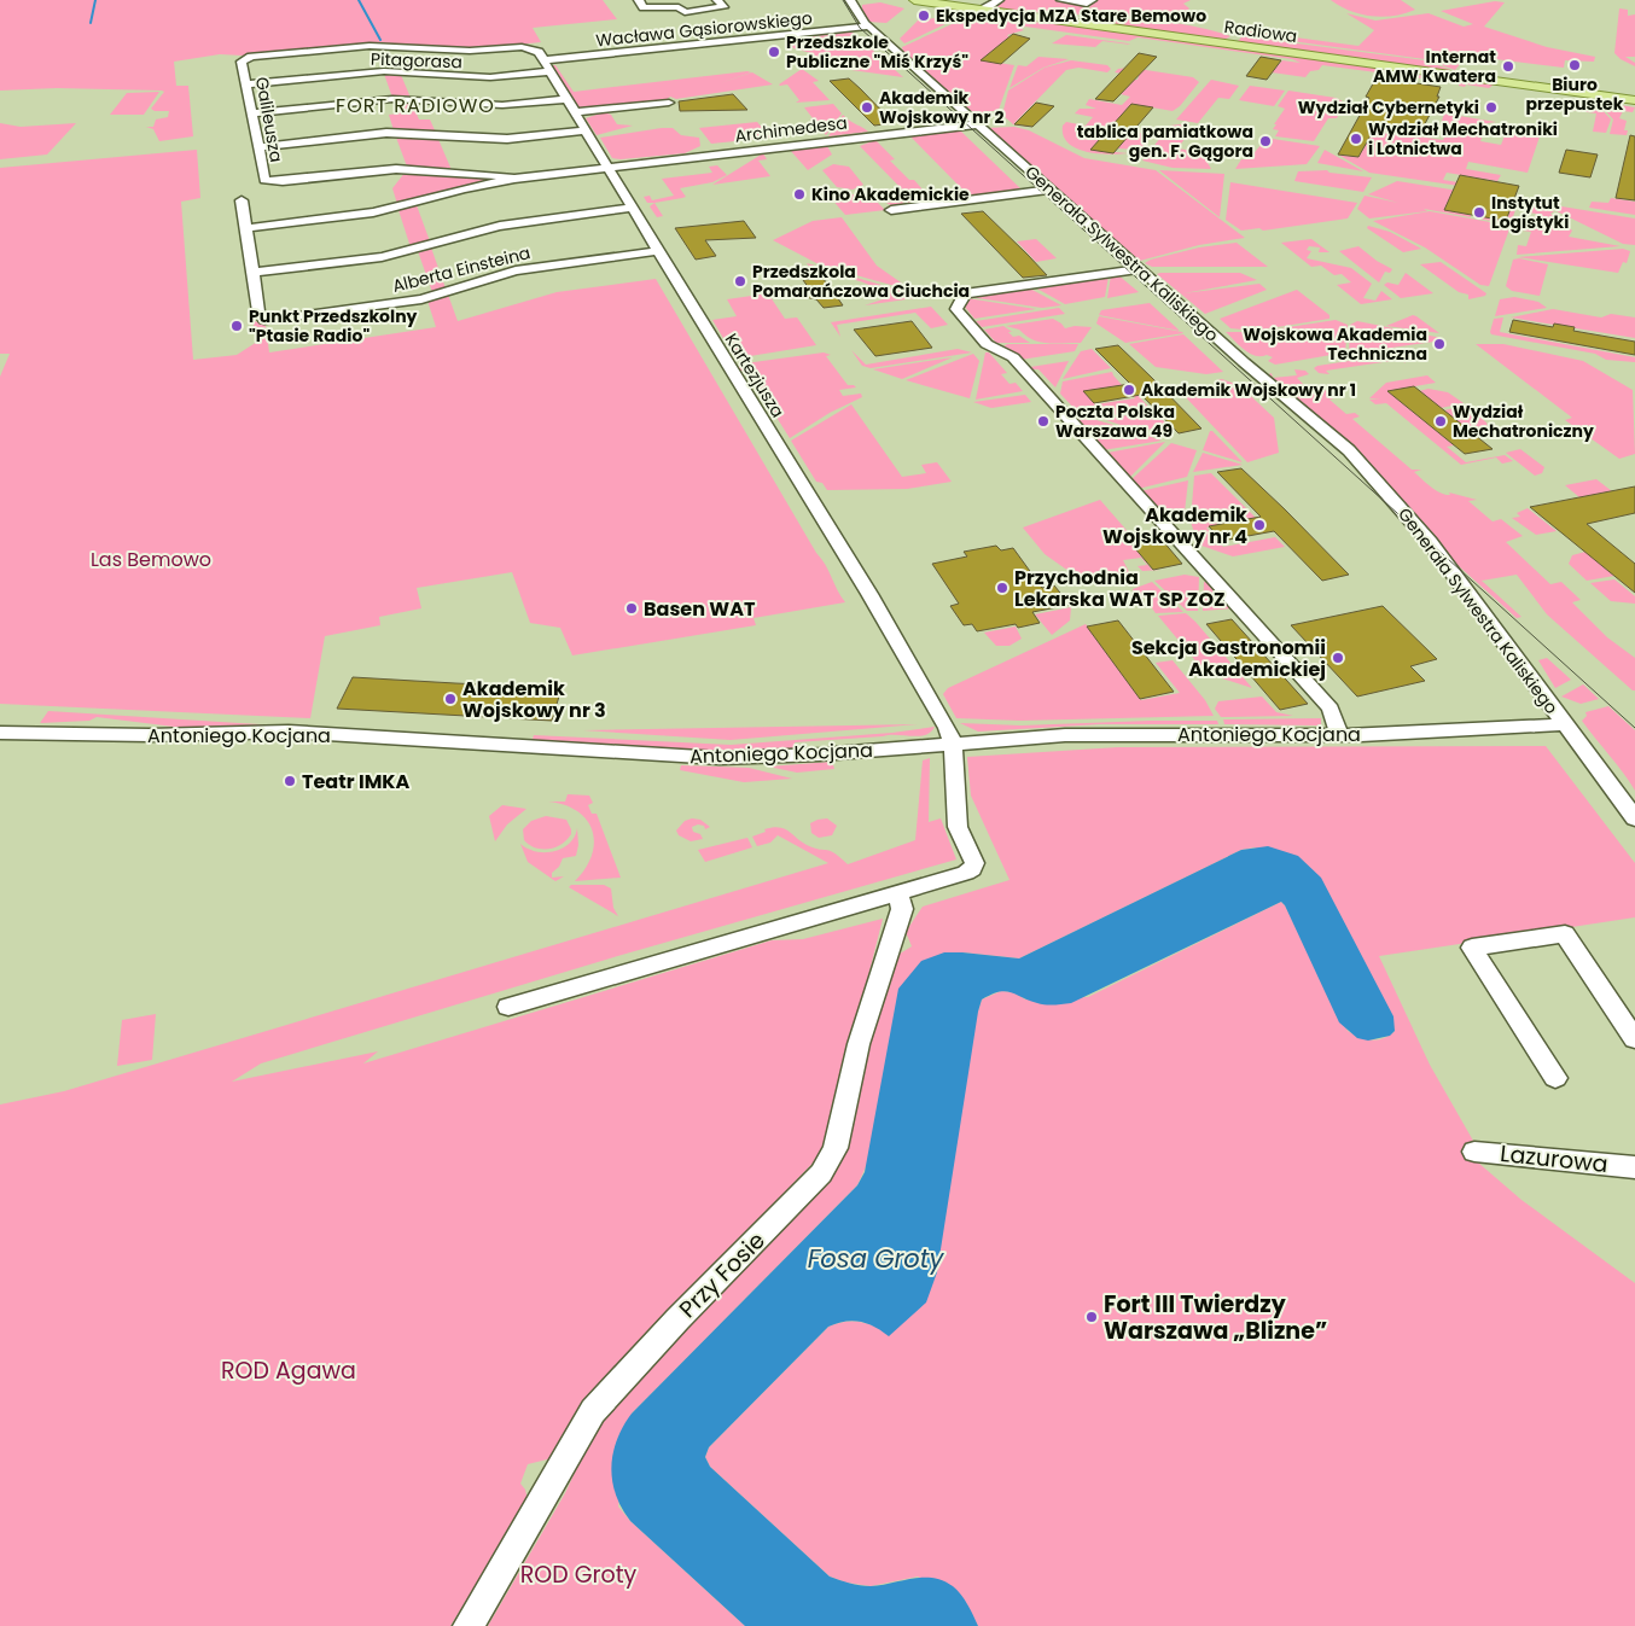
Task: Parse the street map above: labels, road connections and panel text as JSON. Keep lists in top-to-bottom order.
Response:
{
  "streets": {
    "main road": ["Radiowa"],
    "street": [
      "Wacława Gąsiorowskiego",
      "Pitagorasa",
      "Galileusza",
      "Archimedesa",
      "Generała Sylwestra Kaliskiego",
      "Alberta Einsteina",
      "Kartezjusza",
      "Antoniego Kocjana",
      "Lazurowa",
      "Przy Fosie"
    ]
  },
  "crossings": [
    ["Wacława Gąsiorowskiego", "Pitagorasa"],
    ["Wacława Gąsiorowskiego", "Galileusza"],
    ["Wacława Gąsiorowskiego", "Generała Sylwestra Kaliskiego"],
    ["Wacława Gąsiorowskiego", "Kartezjusza"],
    ["Pitagorasa", "Galileusza"],
    ["Pitagorasa", "Kartezjusza"],
    ["Galileusza", "Archimedesa"],
    ["Galileusza", "Kartezjusza"],
    ["Archimedesa", "Generała Sylwestra Kaliskiego"],
    ["Archimedesa", "Kartezjusza"],
    ["Generała Sylwestra Kaliskiego", "Antoniego Kocjana"],
    ["Alberta Einsteina", "Kartezjusza"],
    ["Kartezjusza", "Antoniego Kocjana"]
  ],
  "districts": ["FORT RADIOWO"],
  "water": ["Fosa Groty"],
  "parks": ["Las Bemowo", "ROD Agawa", "ROD Groty"],
  "places": [
    "Ekspedycja MZA Stare Bemowo",
    "Przedszkole Publiczne \"Miś Krzyś\"",
    "Biuro przepustek",
    "Internat AMW Kwatera",
    "Akademik Wojskowy nr 2",
    "Wydział Cybernetyki",
    "Wydział Mechatroniki i Lotnictwa",
    "tablica pamiatkowa gen. F. Gągora",
    "Kino Akademickie",
    "Instytut Logistyki",
    "Przedszkola Pomarańczowa Ciuchcia",
    "Punkt Przedszkolny \"Ptasie Radio\"",
    "Wojskowa Akademia Techniczna",
    "Akademik Wojskowy nr 1",
    "Poczta Polska Warszawa 49",
    "Wydział Mechatroniczny",
    "Akademik Wojskowy nr 4",
    "Przychodnia Lekarska WAT SP ZOZ",
    "Basen WAT",
    "Sekcja Gastronomii Akademickiej",
    "Akademik Wojskowy nr 3",
    "Teatr IMKA",
    "Fort III Twierdzy Warszawa „Blizne”"
  ]
}
